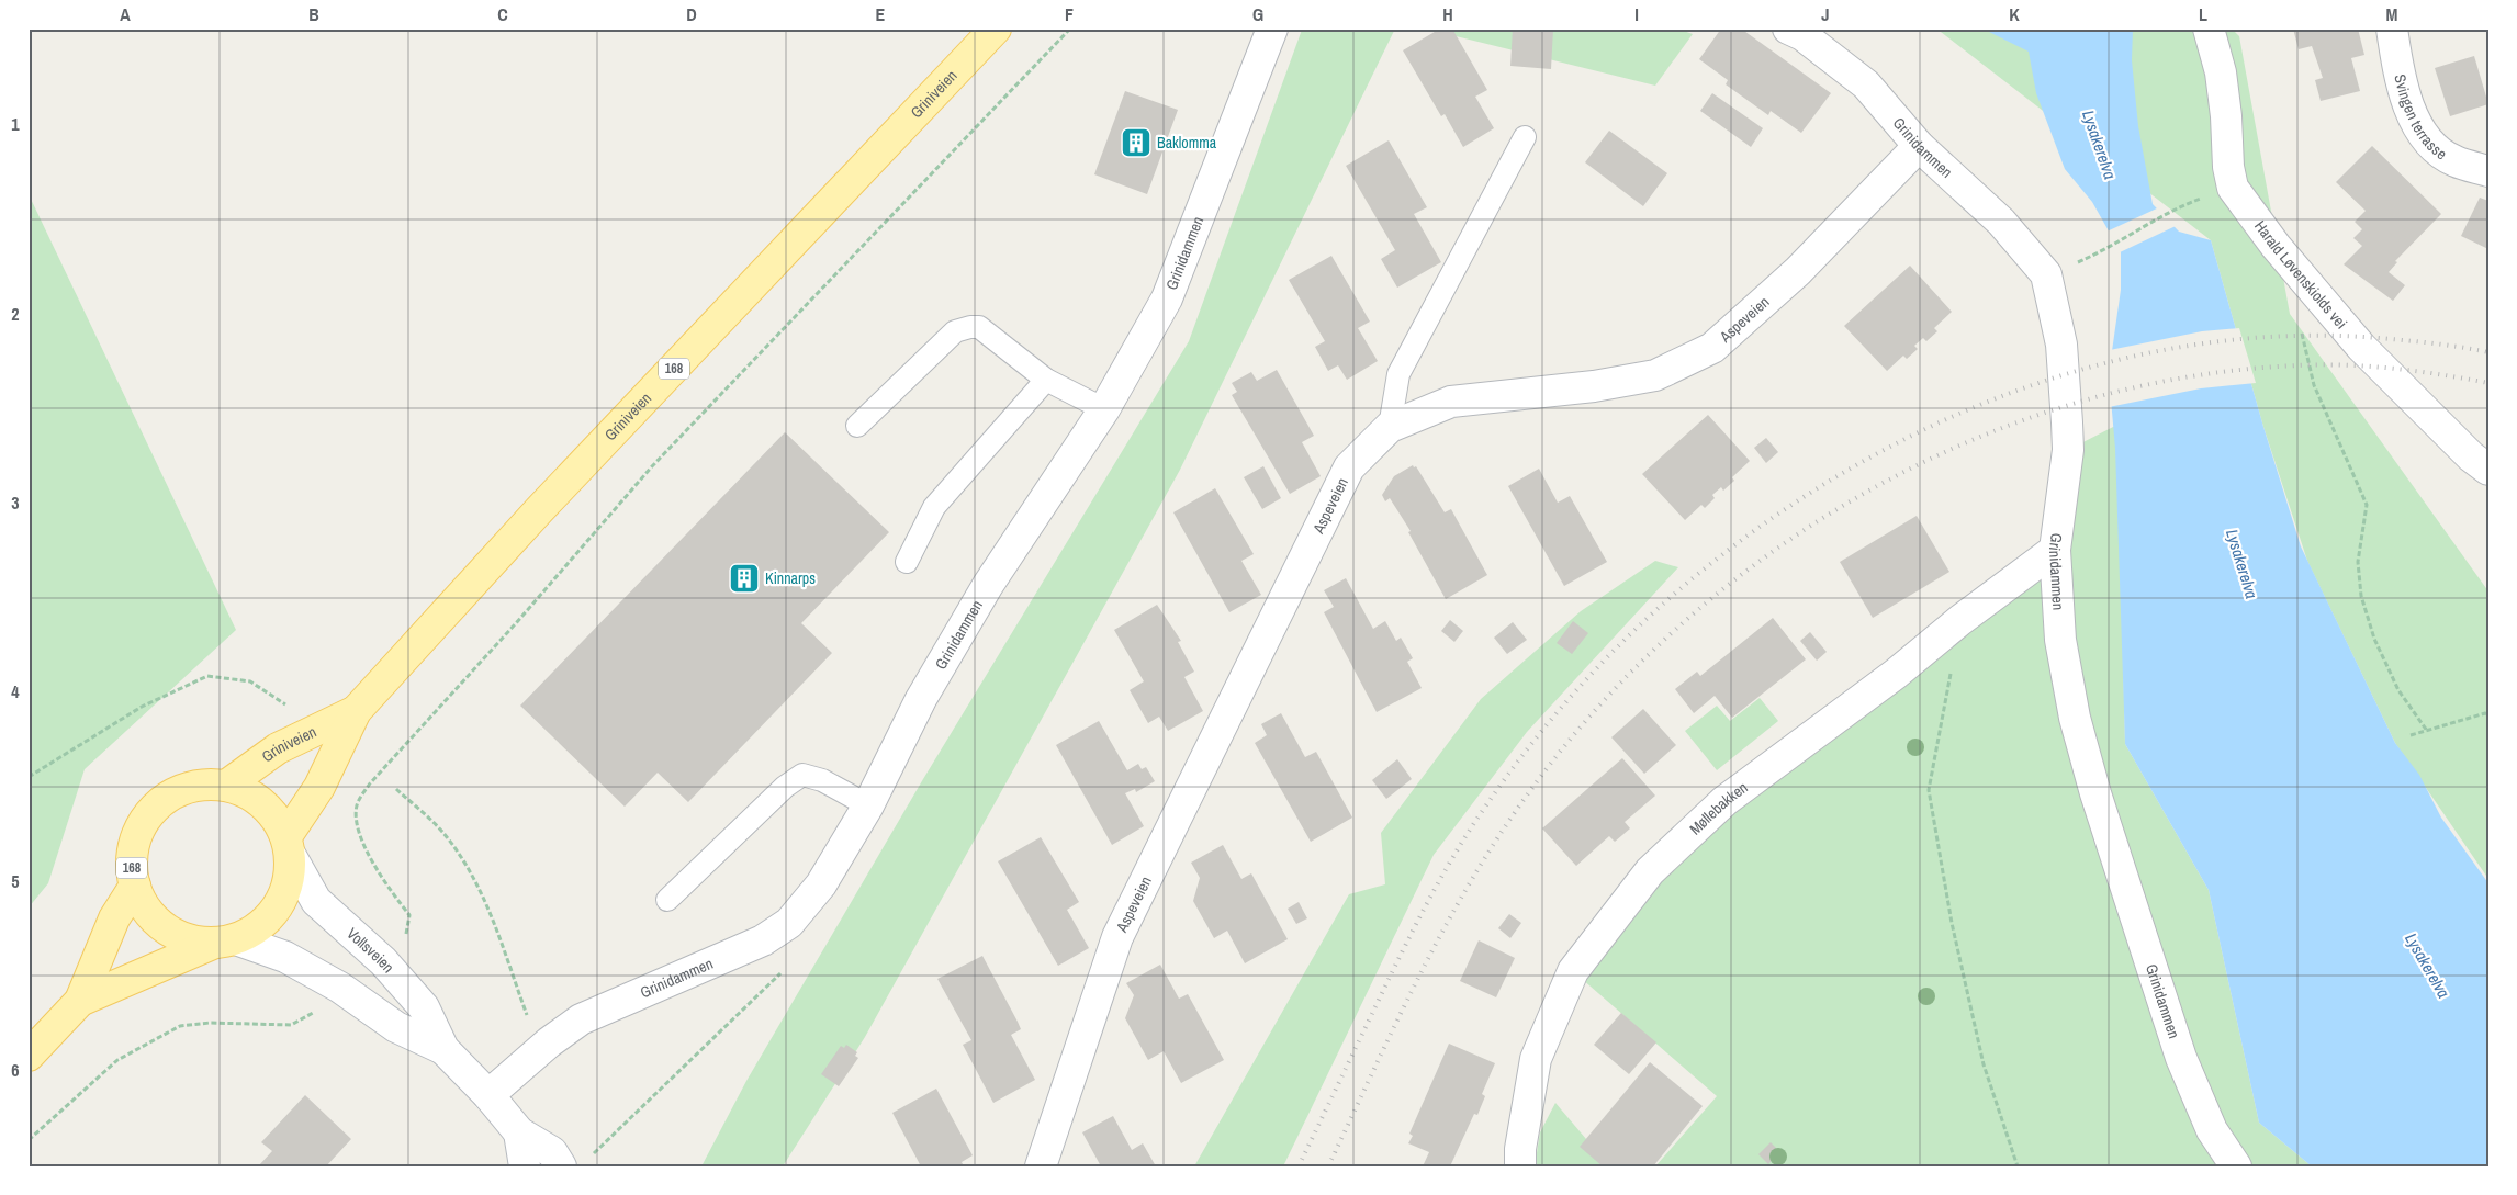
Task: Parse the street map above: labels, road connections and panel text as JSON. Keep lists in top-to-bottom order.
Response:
{
  "streets": {
    "main road": ["Griniveien", "168"],
    "street": [
      "Svingen terrasse",
      "Grinidammen",
      "Harald Løvenskiolds vei",
      "Aspeveien",
      "Møllebakken",
      "Vollsveien"
    ]
  },
  "crossings": [
    ["Griniveien", "168"],
    ["Griniveien", "Vollsveien"],
    ["Grinidammen", "Aspeveien"],
    ["Grinidammen", "Møllebakken"],
    ["Grinidammen", "Vollsveien"],
    ["168", "Vollsveien"]
  ],
  "water": ["Lysakerelva"],
  "places": {
    "building": ["Baklomma", "Kinnarps"]
  },
  "grid": {
    "columns": [
      "A",
      "B",
      "C",
      "D",
      "E",
      "F",
      "G",
      "H",
      "I",
      "J",
      "K",
      "L",
      "M"
    ],
    "rows": [
      "1",
      "2",
      "3",
      "4",
      "5",
      "6"
    ]
  }
}
